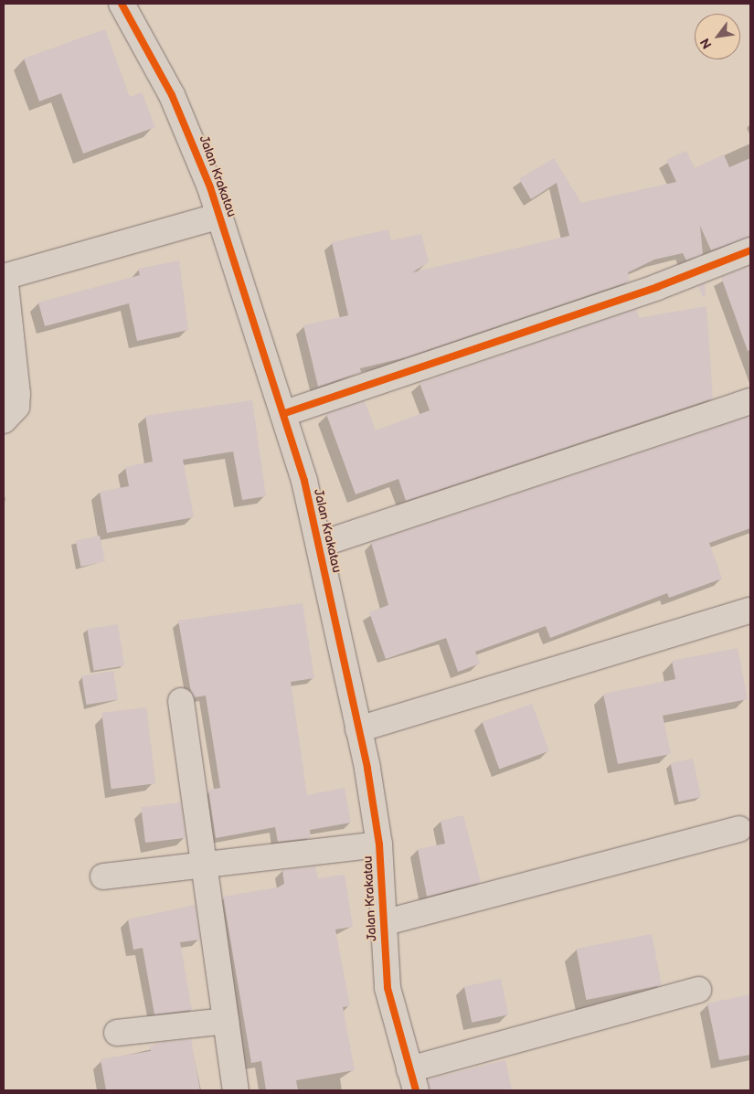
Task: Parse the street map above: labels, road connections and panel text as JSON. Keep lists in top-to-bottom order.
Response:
{
  "streets": {
    "street": ["Jalan Krakatau"]
  },
  "north": "bottom left"
}
